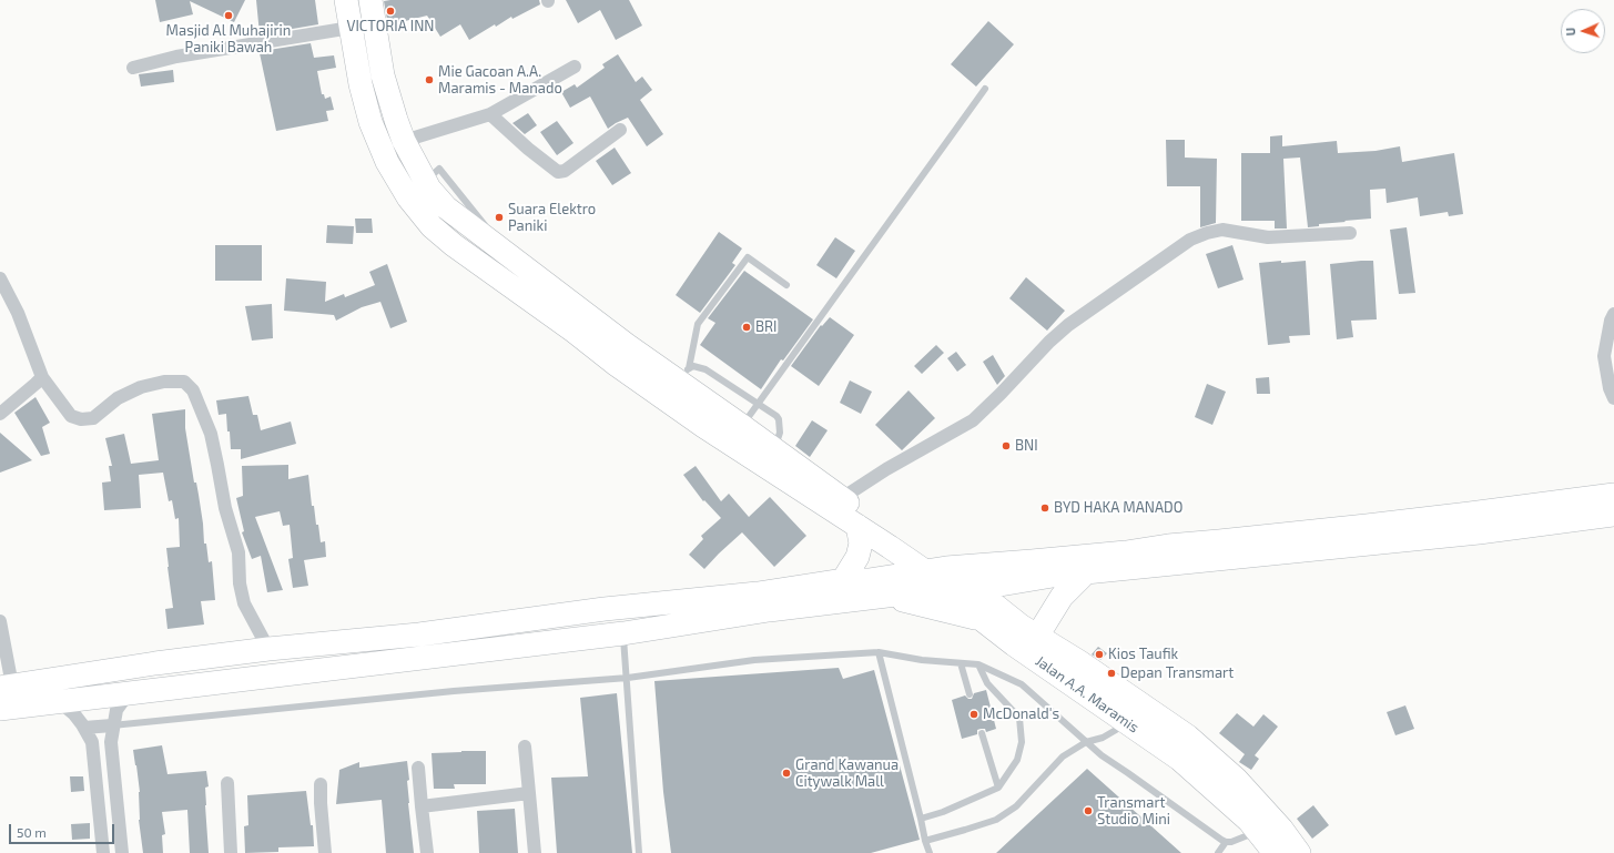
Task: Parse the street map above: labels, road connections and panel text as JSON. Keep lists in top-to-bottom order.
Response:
{
  "streets": {
    "highway": ["Jalan A.A. Maramis"]
  },
  "places": [
    "VICTORIA INN",
    "Masjid Al Muhajirin Paniki Bawah",
    "Mie Gacoan A.A. Maramis - Manado",
    "Suara Elektro Paniki",
    "BRI",
    "BNI",
    "BYD HAKA MANADO",
    "Kios Taufik",
    "Depan Transmart",
    "McDonald's",
    "Grand Kawanua Citywalk Mall",
    "Transmart Studio Mini"
  ],
  "scale_bar": "50 m",
  "north": "left"
}
